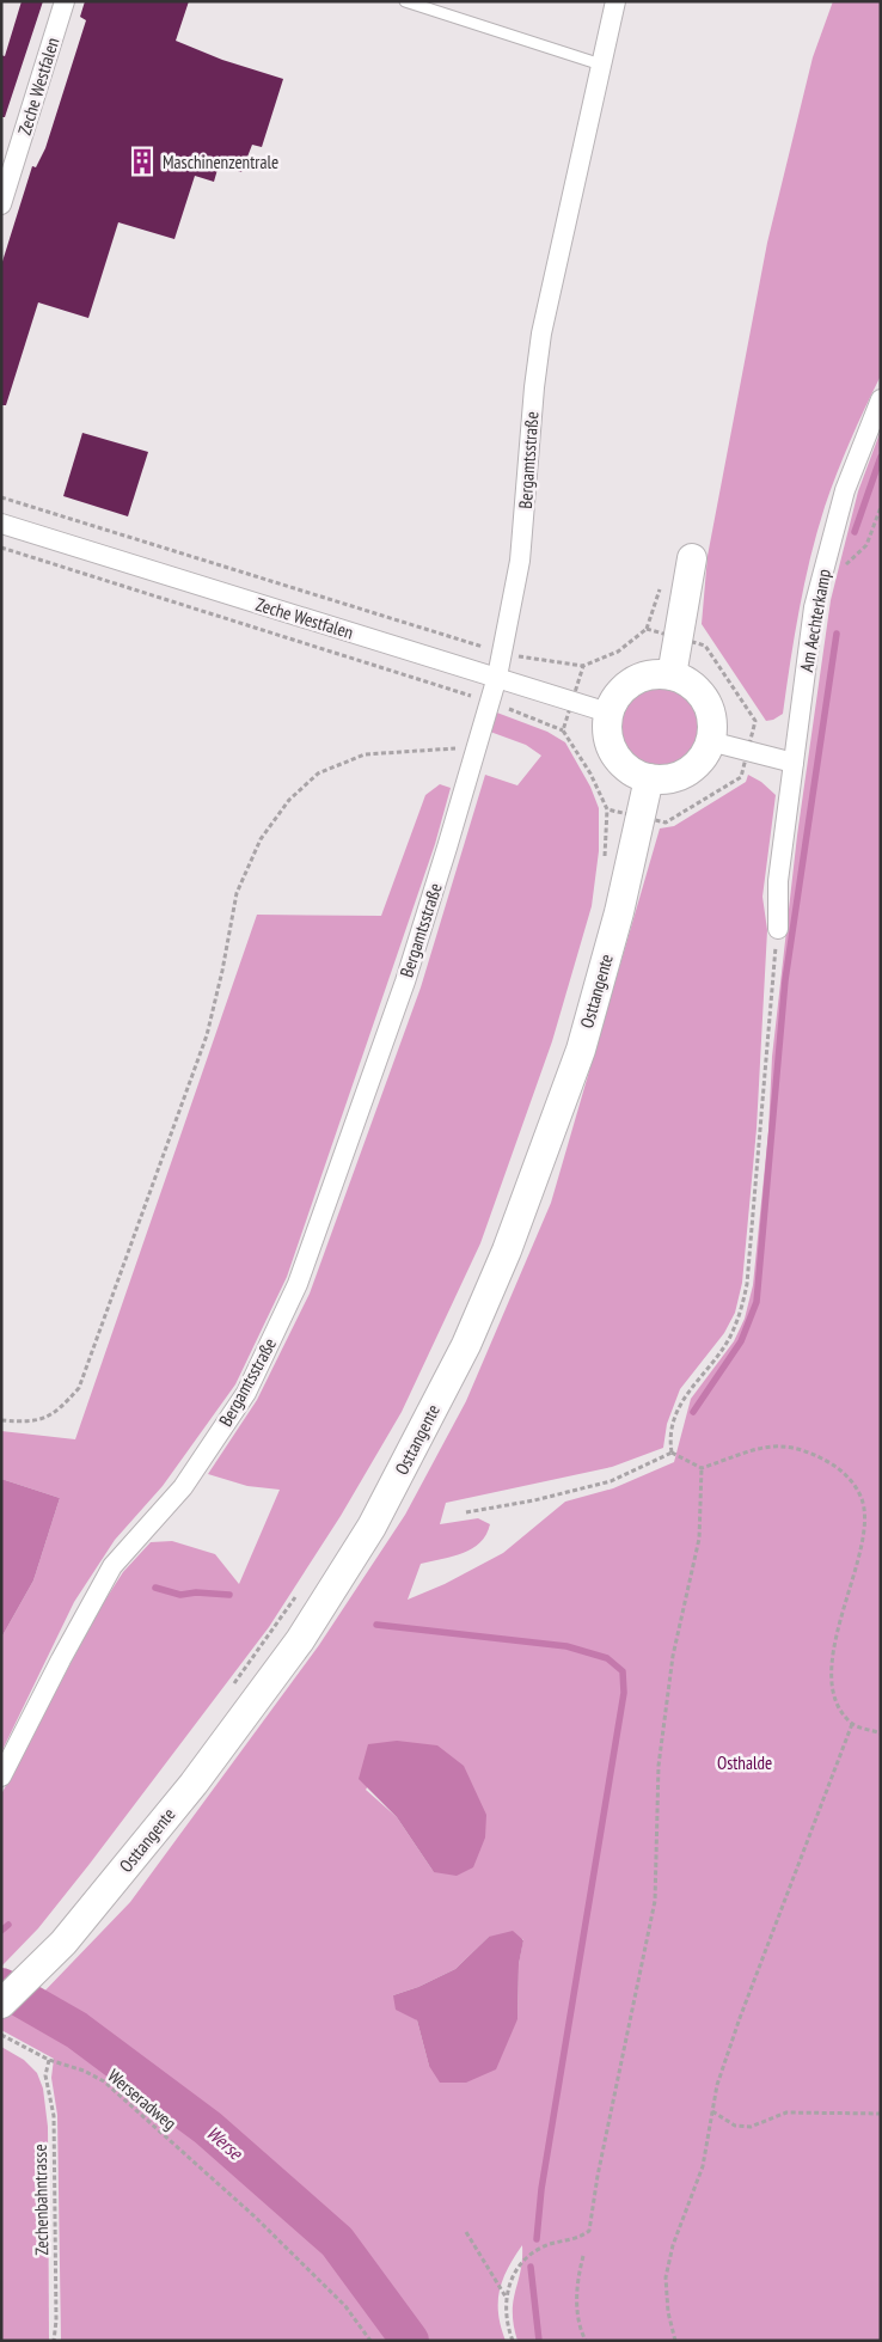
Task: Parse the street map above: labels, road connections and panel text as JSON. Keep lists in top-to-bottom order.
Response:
{
  "streets": {
    "street": [
      "Zeche Westfalen",
      "Bergamtsstraße",
      "Am Aechterkamp",
      "Osttangente"
    ],
    "path": ["Werseradweg", "Zechenbahntrasse"]
  },
  "crossings": [
    ["Zeche Westfalen", "Bergamtsstraße"],
    ["Zeche Westfalen", "Osttangente"],
    ["Werseradweg", "Zechenbahntrasse"]
  ],
  "water": ["Werse"],
  "parks": ["Osthalde"],
  "places": {
    "building": ["Maschinenzentrale"]
  }
}
